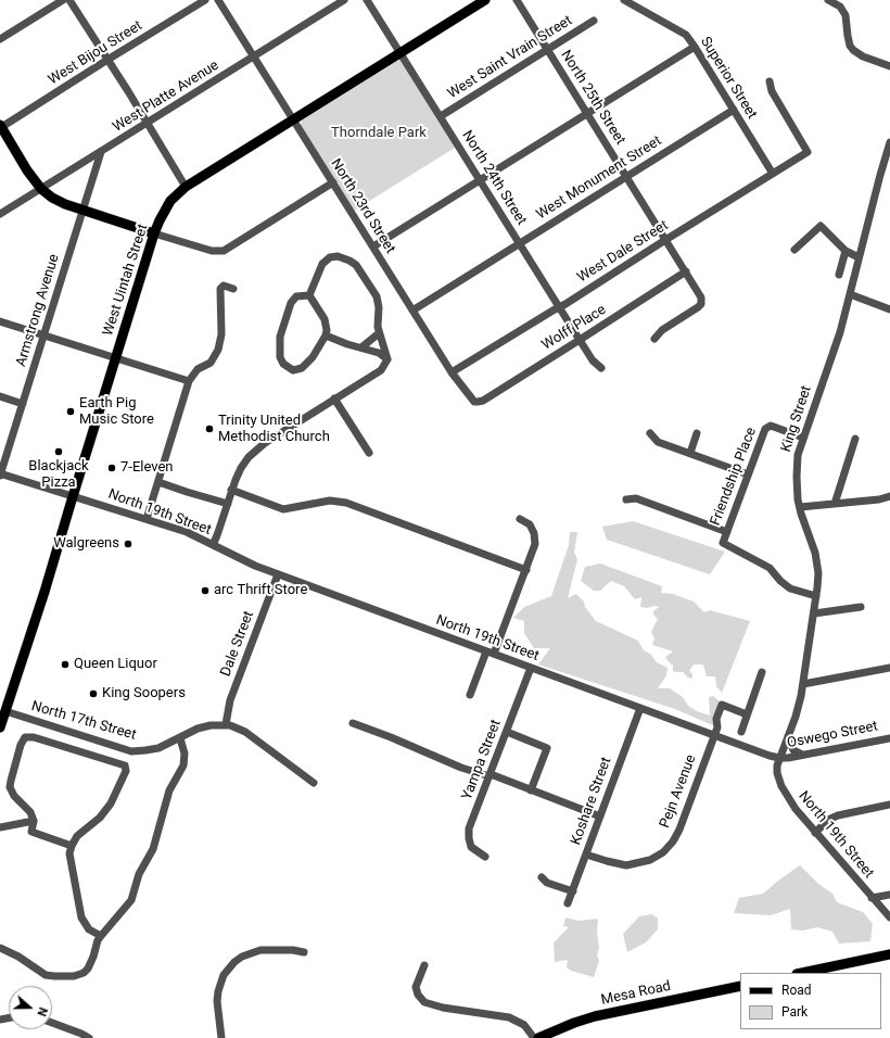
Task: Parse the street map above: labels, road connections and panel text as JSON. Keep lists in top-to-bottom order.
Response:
{
  "streets": {
    "main road": ["West Uintah Street", "Mesa Road"],
    "street": [
      "West Bijou Street",
      "West Saint Vrain Street",
      "Superior Street",
      "West Platte Avenue",
      "North 25th Street",
      "North 24th Street",
      "West Monument Street",
      "North 23rd Street",
      "West Dale Street",
      "Armstrong Avenue",
      "Wolff Place",
      "King Street",
      "Friendship Place",
      "North 19th Street",
      "Dale Street",
      "North 17th Street",
      "Oswego Street",
      "Yampa Street",
      "Pejn Avenue",
      "Koshare Street"
    ]
  },
  "crossings": [
    ["West Saint Vrain Street", "North 25th Street"],
    ["West Saint Vrain Street", "North 24th Street"],
    ["Superior Street", "West Monument Street"],
    ["Superior Street", "West Dale Street"],
    ["West Platte Avenue", "North 23rd Street"],
    ["West Platte Avenue", "Armstrong Avenue"],
    ["North 25th Street", "West Monument Street"],
    ["North 25th Street", "West Dale Street"],
    ["North 25th Street", "Wolff Place"],
    ["North 24th Street", "West Monument Street"],
    ["North 24th Street", "West Dale Street"],
    ["North 24th Street", "West Uintah Street"],
    ["North 24th Street", "Wolff Place"],
    ["West Monument Street", "North 23rd Street"],
    ["North 23rd Street", "West Dale Street"],
    ["North 23rd Street", "West Uintah Street"],
    ["North 23rd Street", "Wolff Place"],
    ["West Uintah Street", "North 19th Street"],
    ["West Uintah Street", "North 17th Street"],
    ["Armstrong Avenue", "North 19th Street"],
    ["King Street", "Friendship Place"],
    ["King Street", "North 19th Street"],
    ["King Street", "Oswego Street"],
    ["North 19th Street", "Dale Street"],
    ["North 19th Street", "Oswego Street"],
    ["North 19th Street", "Yampa Street"],
    ["North 19th Street", "Pejn Avenue"],
    ["North 19th Street", "Koshare Street"],
    ["Dale Street", "North 17th Street"],
    ["Pejn Avenue", "Koshare Street"]
  ],
  "parks": ["Thorndale Park"],
  "places": [
    "Earth Pig Music Store",
    "Trinity United Methodist Church",
    "Blackjack Pizza",
    "7-Eleven",
    "Walgreens",
    "arc Thrift Store",
    "Queen Liquor",
    "King Soopers"
  ],
  "legend": ["Road", "Park"],
  "north": "right"
}
